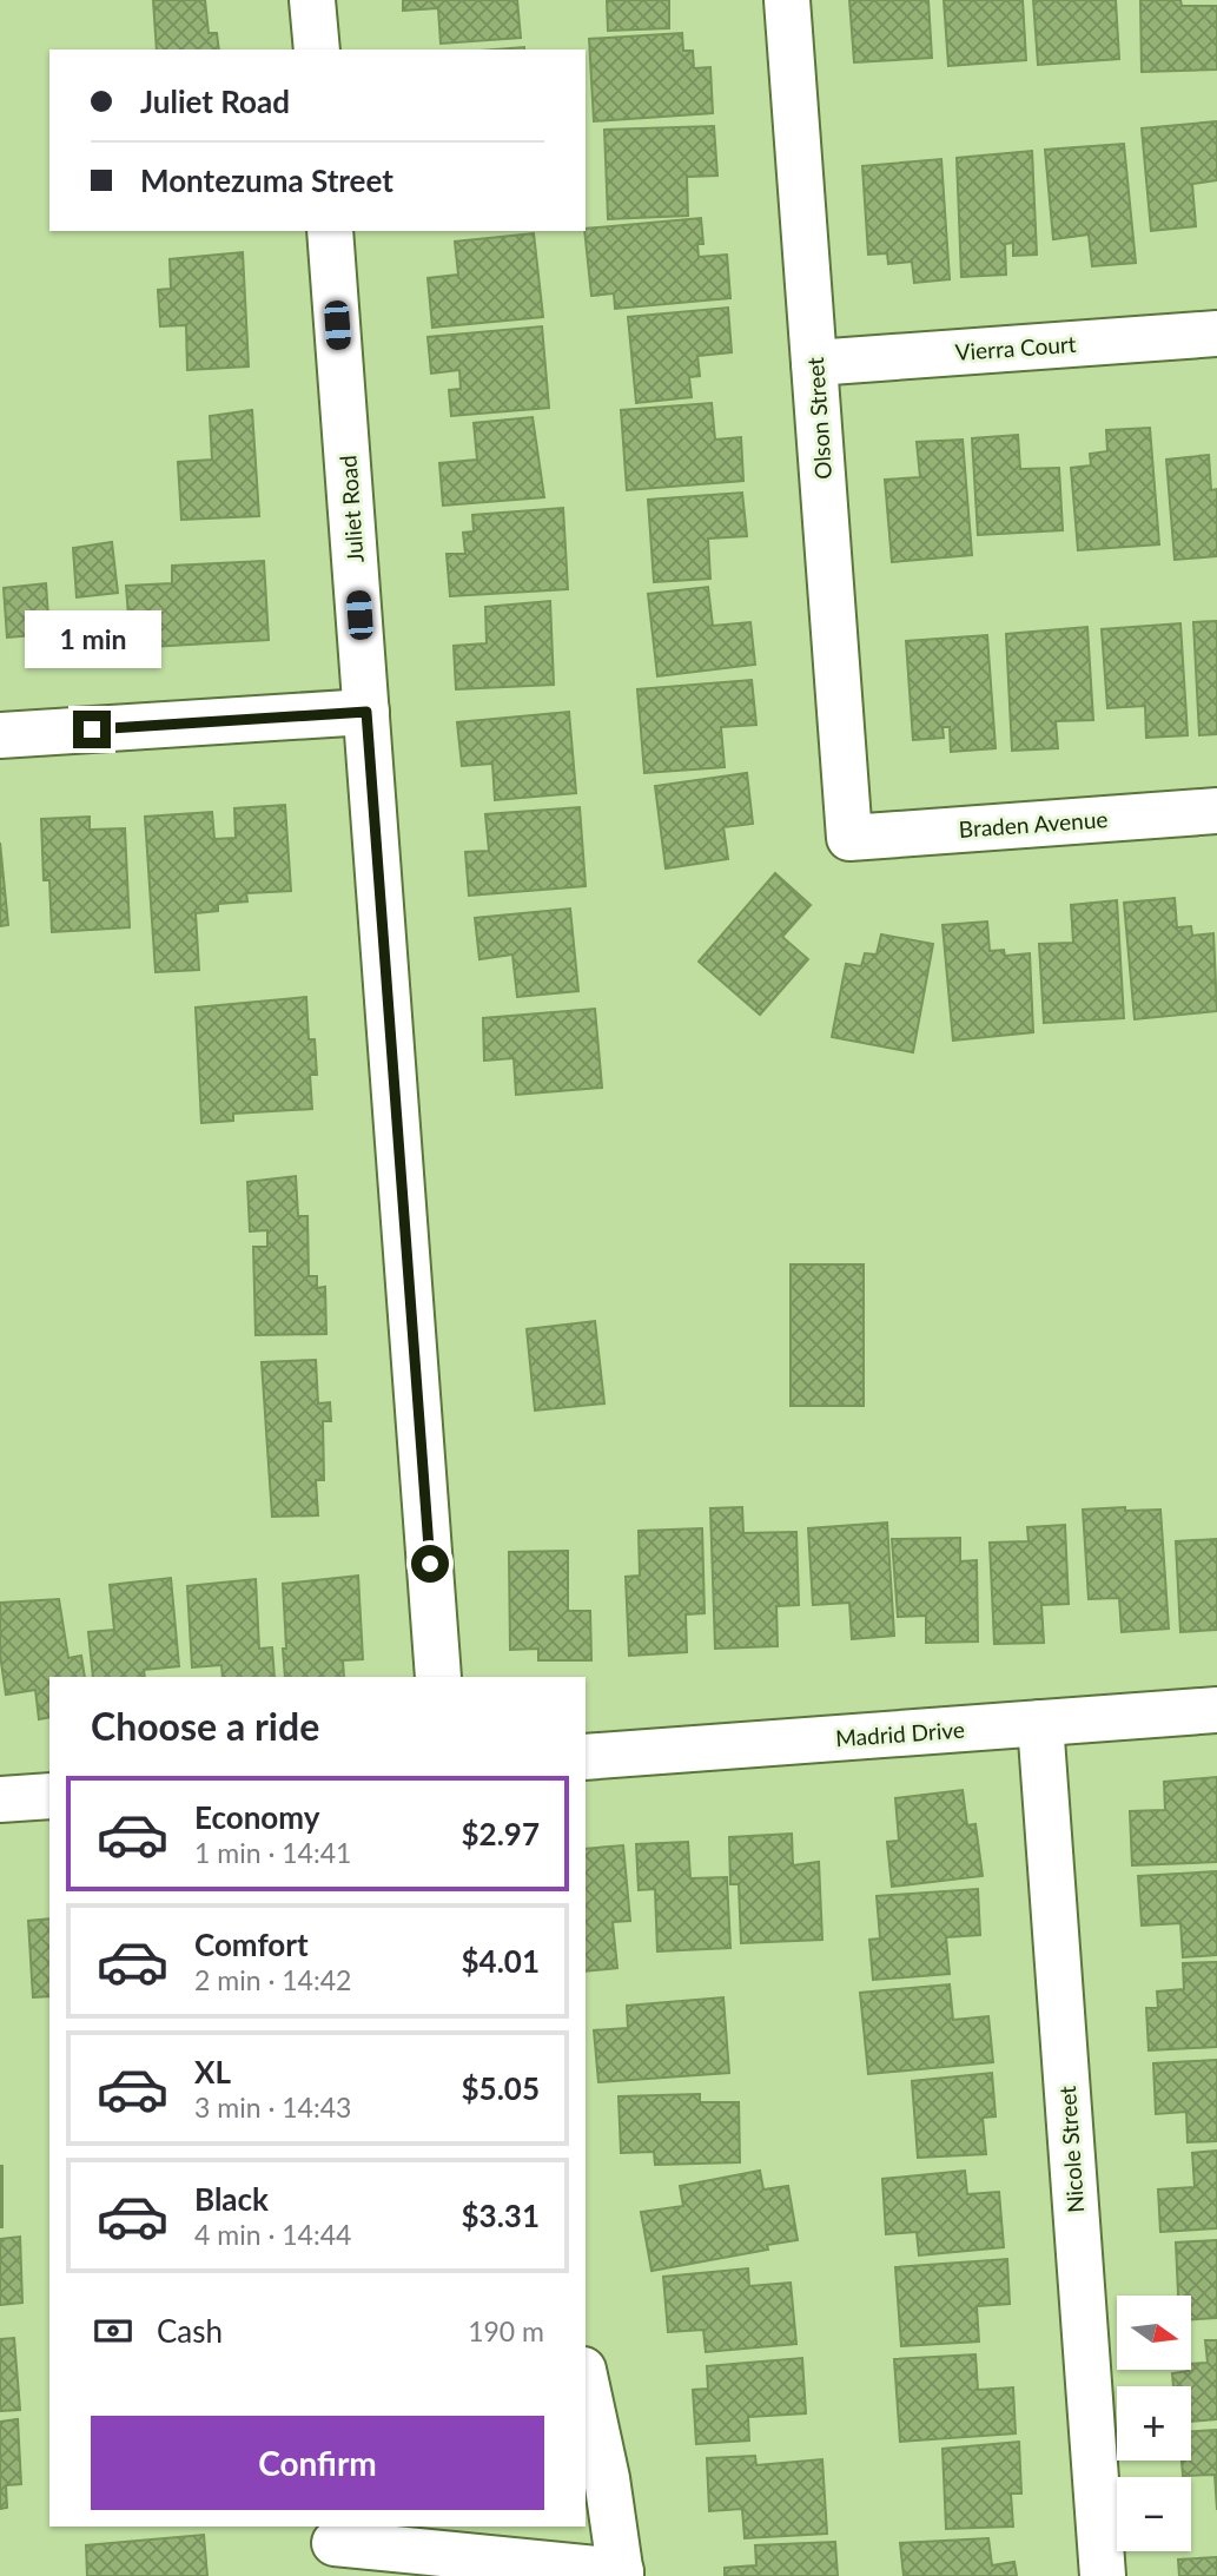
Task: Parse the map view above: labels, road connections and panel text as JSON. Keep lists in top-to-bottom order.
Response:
{
  "streets": {
    "street": [
      "Vierra Court",
      "Olson Street",
      "Juliet Road",
      "Braden Avenue",
      "Madrid Drive",
      "Nicole Street"
    ]
  },
  "crossings": [
    ["Vierra Court", "Olson Street"],
    ["Olson Street", "Braden Avenue"],
    ["Madrid Drive", "Nicole Street"]
  ],
  "north": "right",
  "page": {
    "banner": ["Juliet Road", "Montezuma Street"],
    "bubble": "1 min",
    "heading": "Choose a ride",
    "list": [
      {
        "name": "Economy",
        "note": "1 min · 14:41",
        "value": "$2.97"
      },
      {
        "name": "Comfort",
        "note": "2 min · 14:42",
        "value": "$4.01"
      },
      {
        "name": "XL",
        "note": "3 min · 14:43",
        "value": "$5.05"
      },
      {
        "name": "Black",
        "note": "4 min · 14:44",
        "value": "$3.31"
      }
    ],
    "pay": ["Cash", "190 m"],
    "map_buttons": ["+", "−"],
    "buttons": "Confirm"
  }
}
